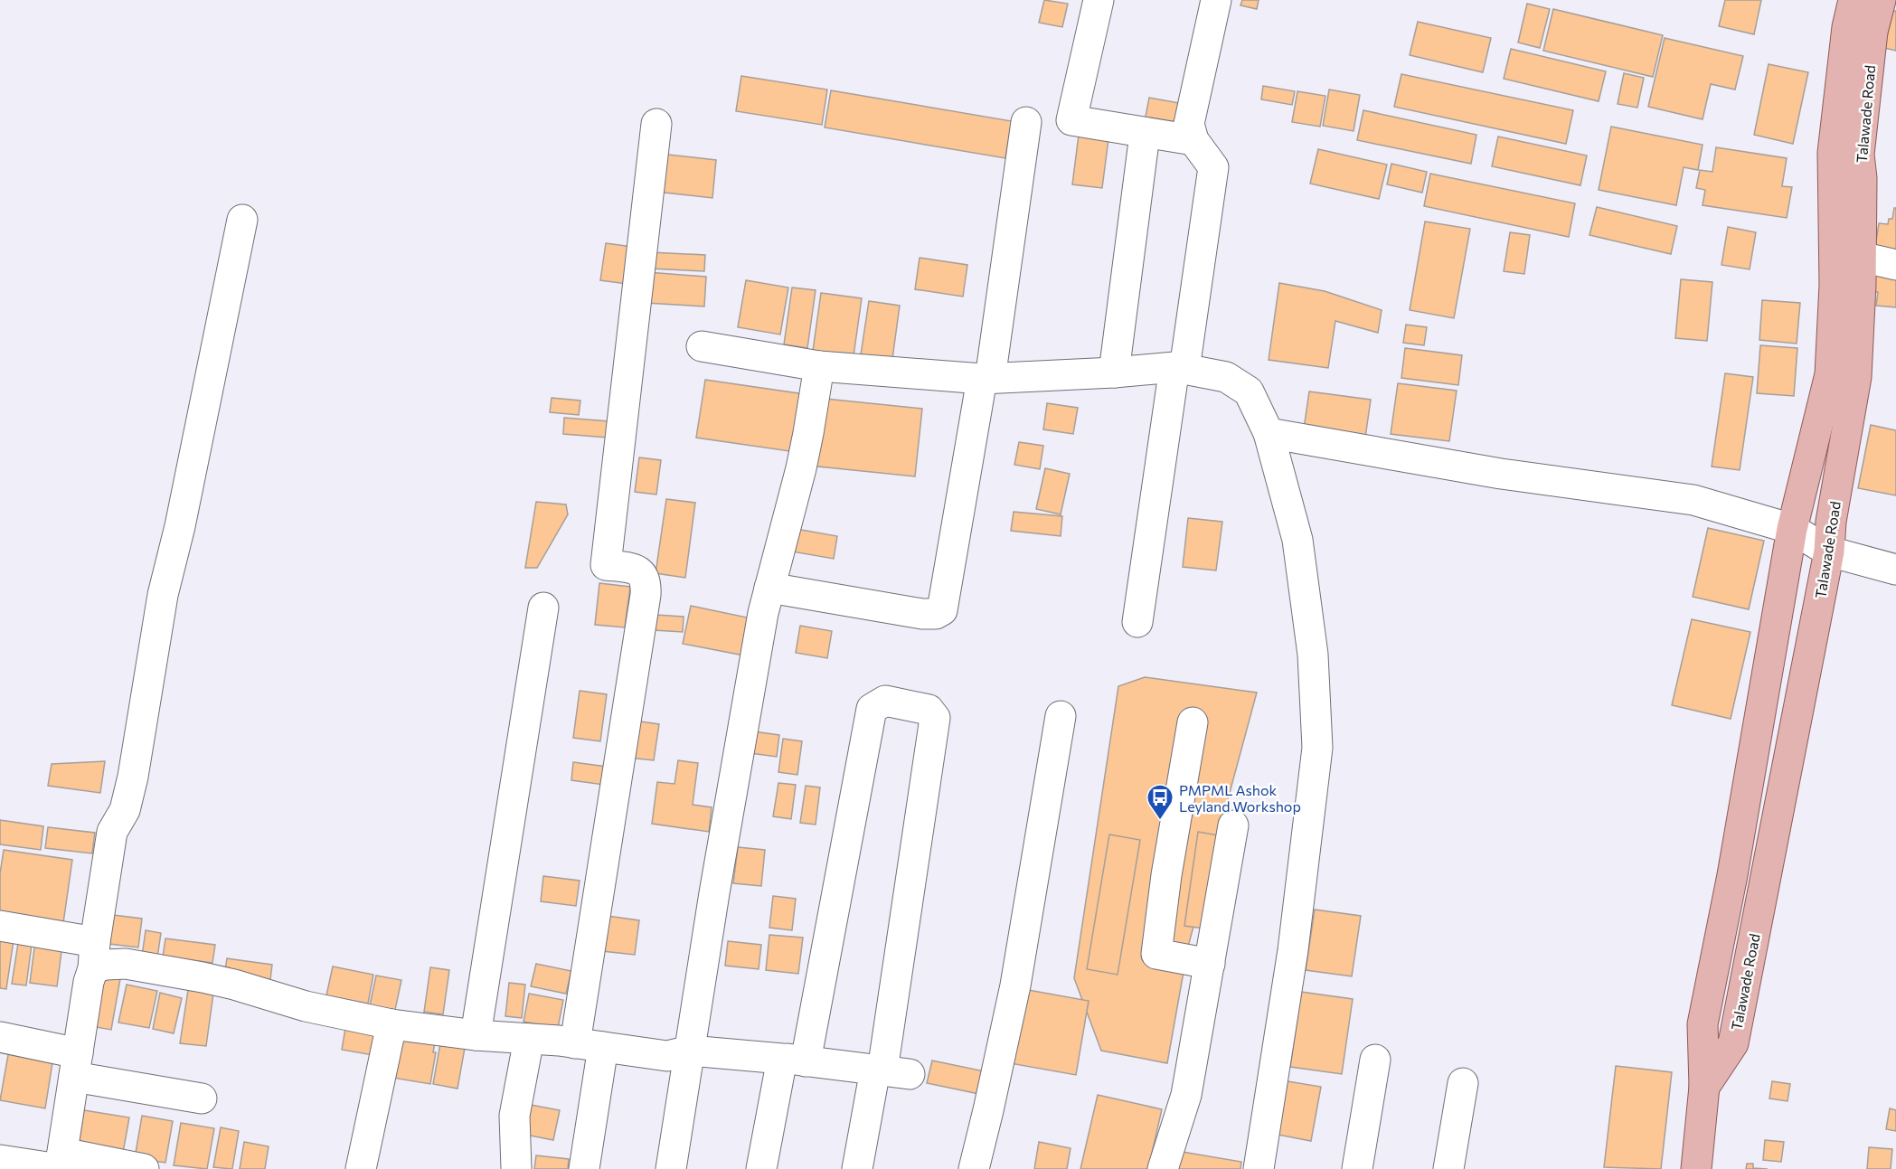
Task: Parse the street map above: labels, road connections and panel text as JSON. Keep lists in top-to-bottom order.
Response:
{
  "streets": {
    "main road": ["Talawade Road"]
  },
  "places": {
    "bus stop": ["PMPML Ashok Leyland Workshop"]
  }
}
